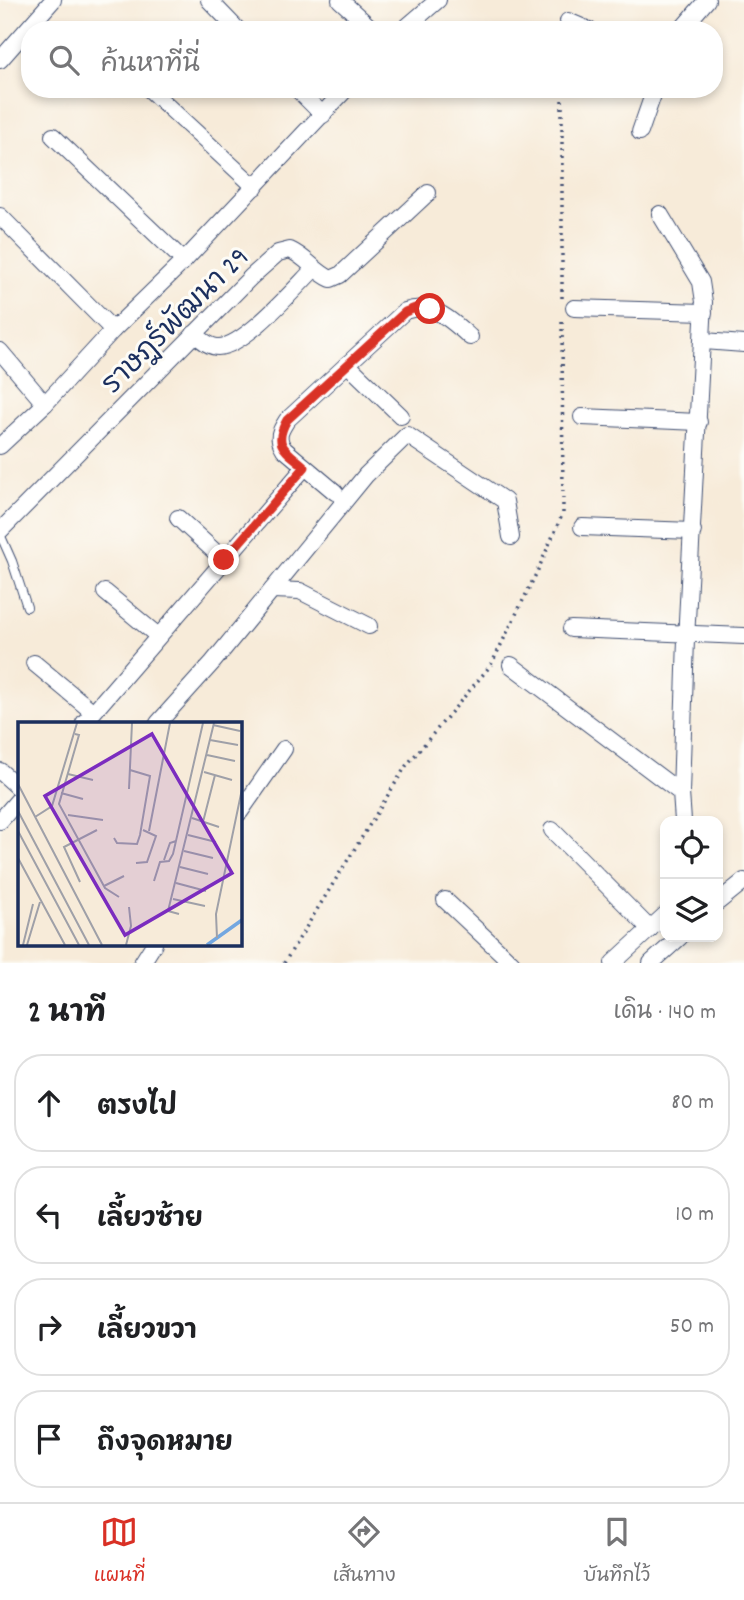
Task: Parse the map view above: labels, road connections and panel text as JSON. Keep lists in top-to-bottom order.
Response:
{
  "streets": {
    "street": ["ราษฎร์พัฒนา 29"]
  },
  "page": {
    "search": "ค้นหาที่นี่",
    "heading": ["2 นาที", "เดิน · 140 m"],
    "list": [
      ["ตรงไป", "80 m"],
      ["เลี้ยวซ้าย", "10 m"],
      ["เลี้ยวขวา", "50 m"],
      "ถึงจุดหมาย"
    ],
    "nav": ["แผนที่", "เส้นทาง", "บันทึกไว้"]
  }
}
